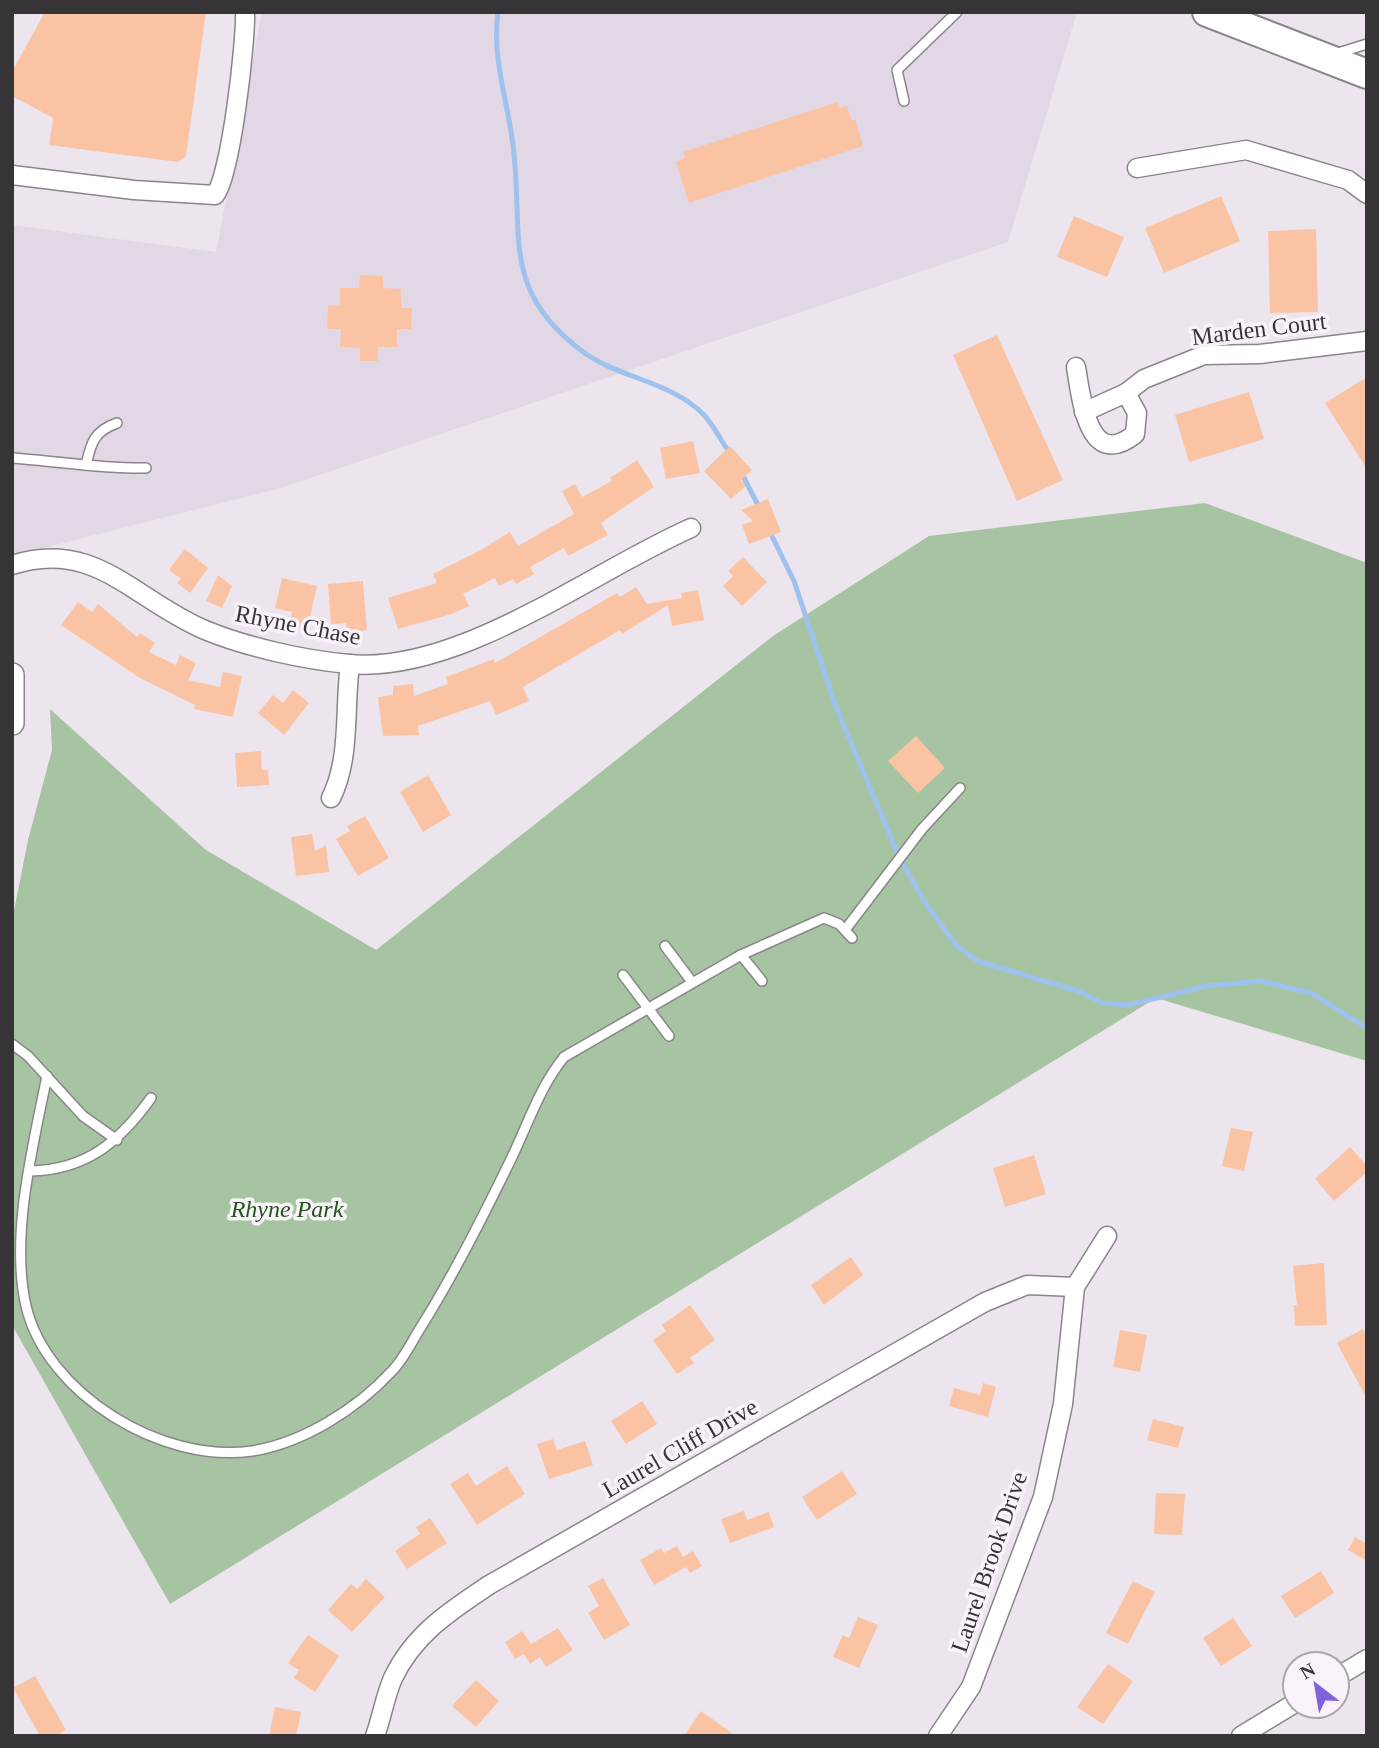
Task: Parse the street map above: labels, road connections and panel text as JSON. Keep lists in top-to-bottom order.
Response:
{
  "streets": {
    "street": [
      "Marden Court",
      "Rhyne Chase",
      "Laurel Cliff Drive",
      "Laurel Brook Drive"
    ]
  },
  "crossings": [
    ["Laurel Cliff Drive", "Laurel Brook Drive"]
  ],
  "parks": ["Rhyne Park"],
  "north": "top left"
}
